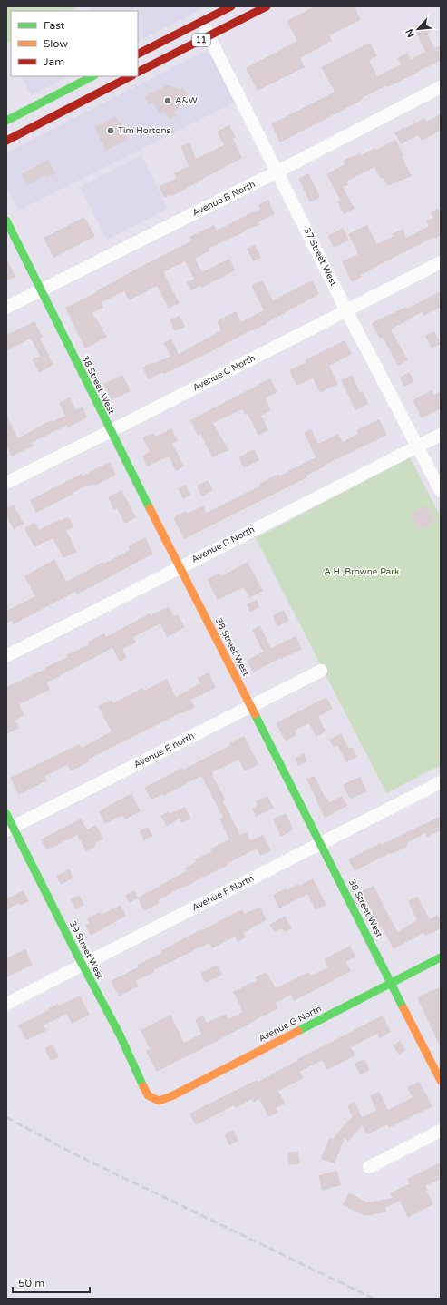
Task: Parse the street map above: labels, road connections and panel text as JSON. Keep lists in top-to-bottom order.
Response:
{
  "streets": {
    "street": [
      "11",
      "Avenue B North",
      "37 Street West",
      "Avenue C North",
      "38 Street West",
      "Avenue D North",
      "Avenue E north",
      "Avenue F North",
      "39 Street West",
      "Avenue G North"
    ]
  },
  "crossings": [
    ["11", "37 Street West"],
    ["Avenue B North", "37 Street West"],
    ["Avenue B North", "38 Street West"],
    ["37 Street West", "Avenue C North"],
    ["37 Street West", "Avenue D North"],
    ["Avenue C North", "38 Street West"],
    ["38 Street West", "Avenue D North"],
    ["38 Street West", "Avenue E north"],
    ["38 Street West", "Avenue F North"],
    ["38 Street West", "Avenue G North"],
    ["Avenue E north", "39 Street West"],
    ["Avenue F North", "39 Street West"],
    ["39 Street West", "Avenue G North"]
  ],
  "parks": ["A.H. Browne Park"],
  "places": ["A&W", "Tim Hortons"],
  "legend": ["Fast", "Slow", "Jam"],
  "scale_bar": "50 m",
  "north": "bottom left"
}
